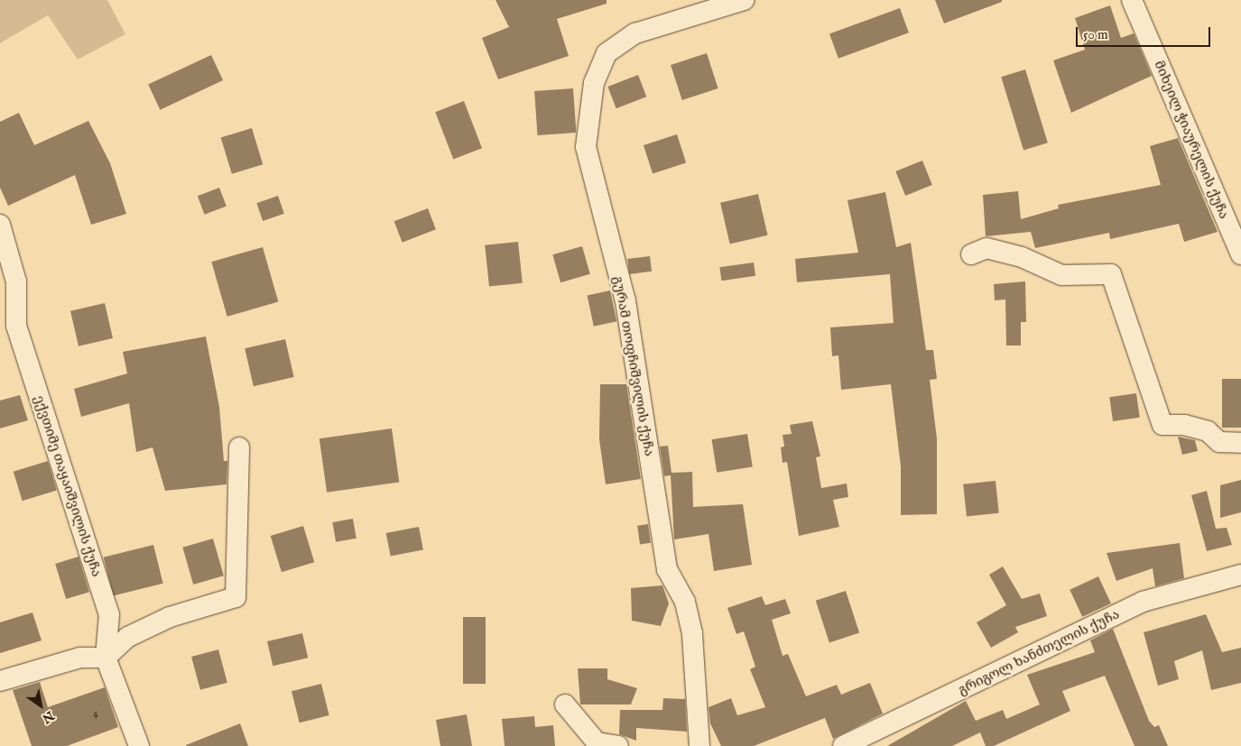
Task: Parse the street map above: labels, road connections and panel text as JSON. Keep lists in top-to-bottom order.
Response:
{
  "streets": {
    "street": [
      "მიხეილ ჭიაურელის ქუჩა",
      "გურამ თოფჩიშვილის ქუჩა",
      "ექვთიმე თაყაიშვილის ქუჩა",
      "გრიგოლ ხანძთელის ქუჩა"
    ]
  },
  "house_numbers": ["4"],
  "scale_bar": "50 m",
  "north": "bottom right"
}
